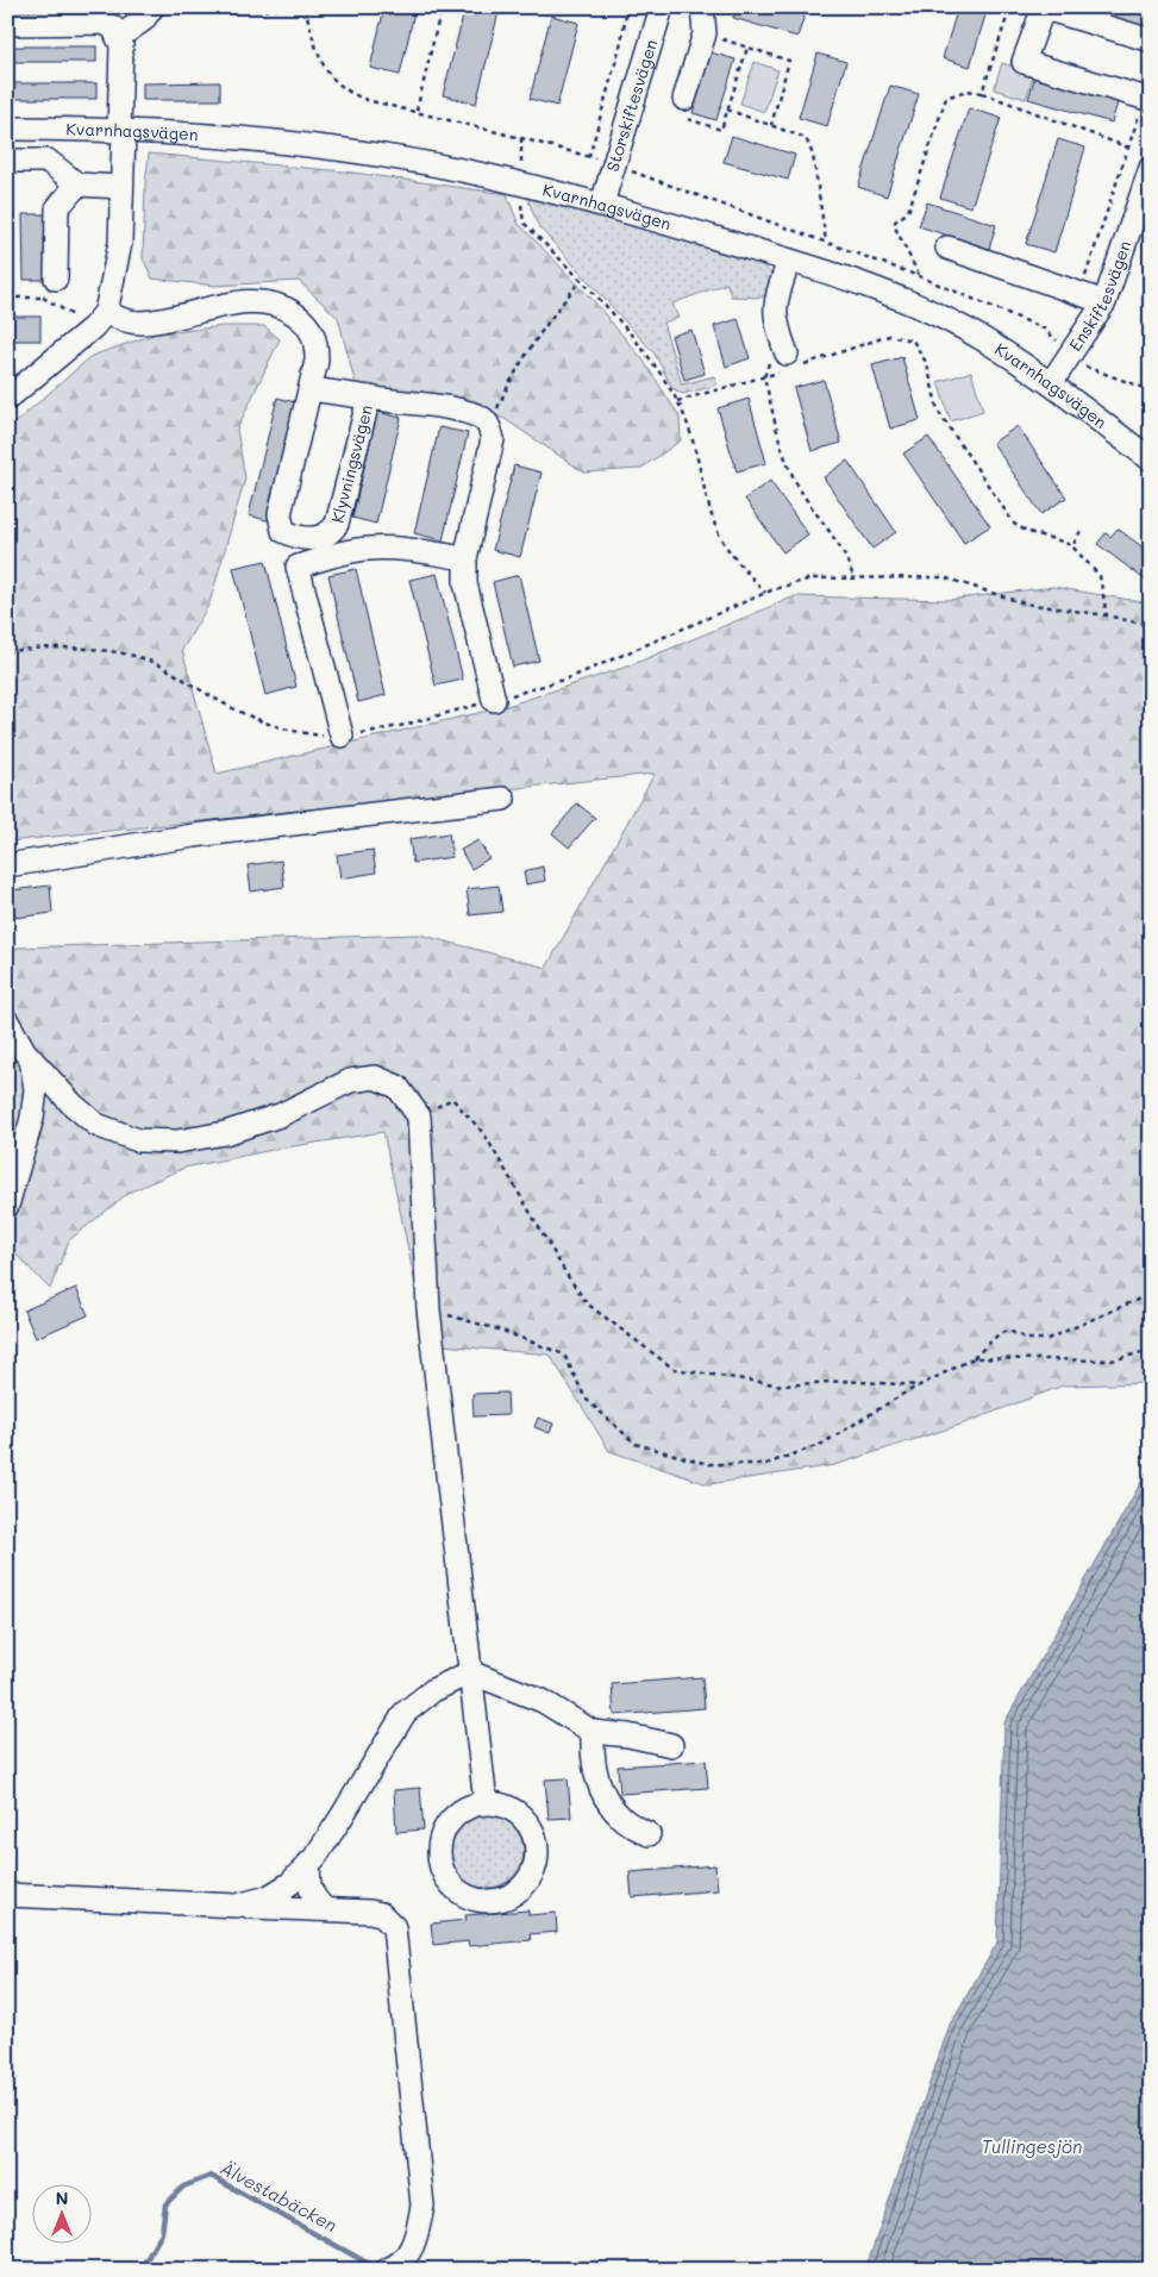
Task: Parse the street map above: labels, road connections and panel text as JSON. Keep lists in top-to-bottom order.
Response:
{
  "streets": {
    "street": [
      "Storskiftesvägen",
      "Kvarnhagsvägen",
      "Enskiftesvägen",
      "Klyvningsvägen"
    ]
  },
  "crossings": [
    ["Storskiftesvägen", "Kvarnhagsvägen"],
    ["Kvarnhagsvägen", "Enskiftesvägen"]
  ],
  "water": ["Tullingesjön", "Älvestabäcken"],
  "north": "top"
}
